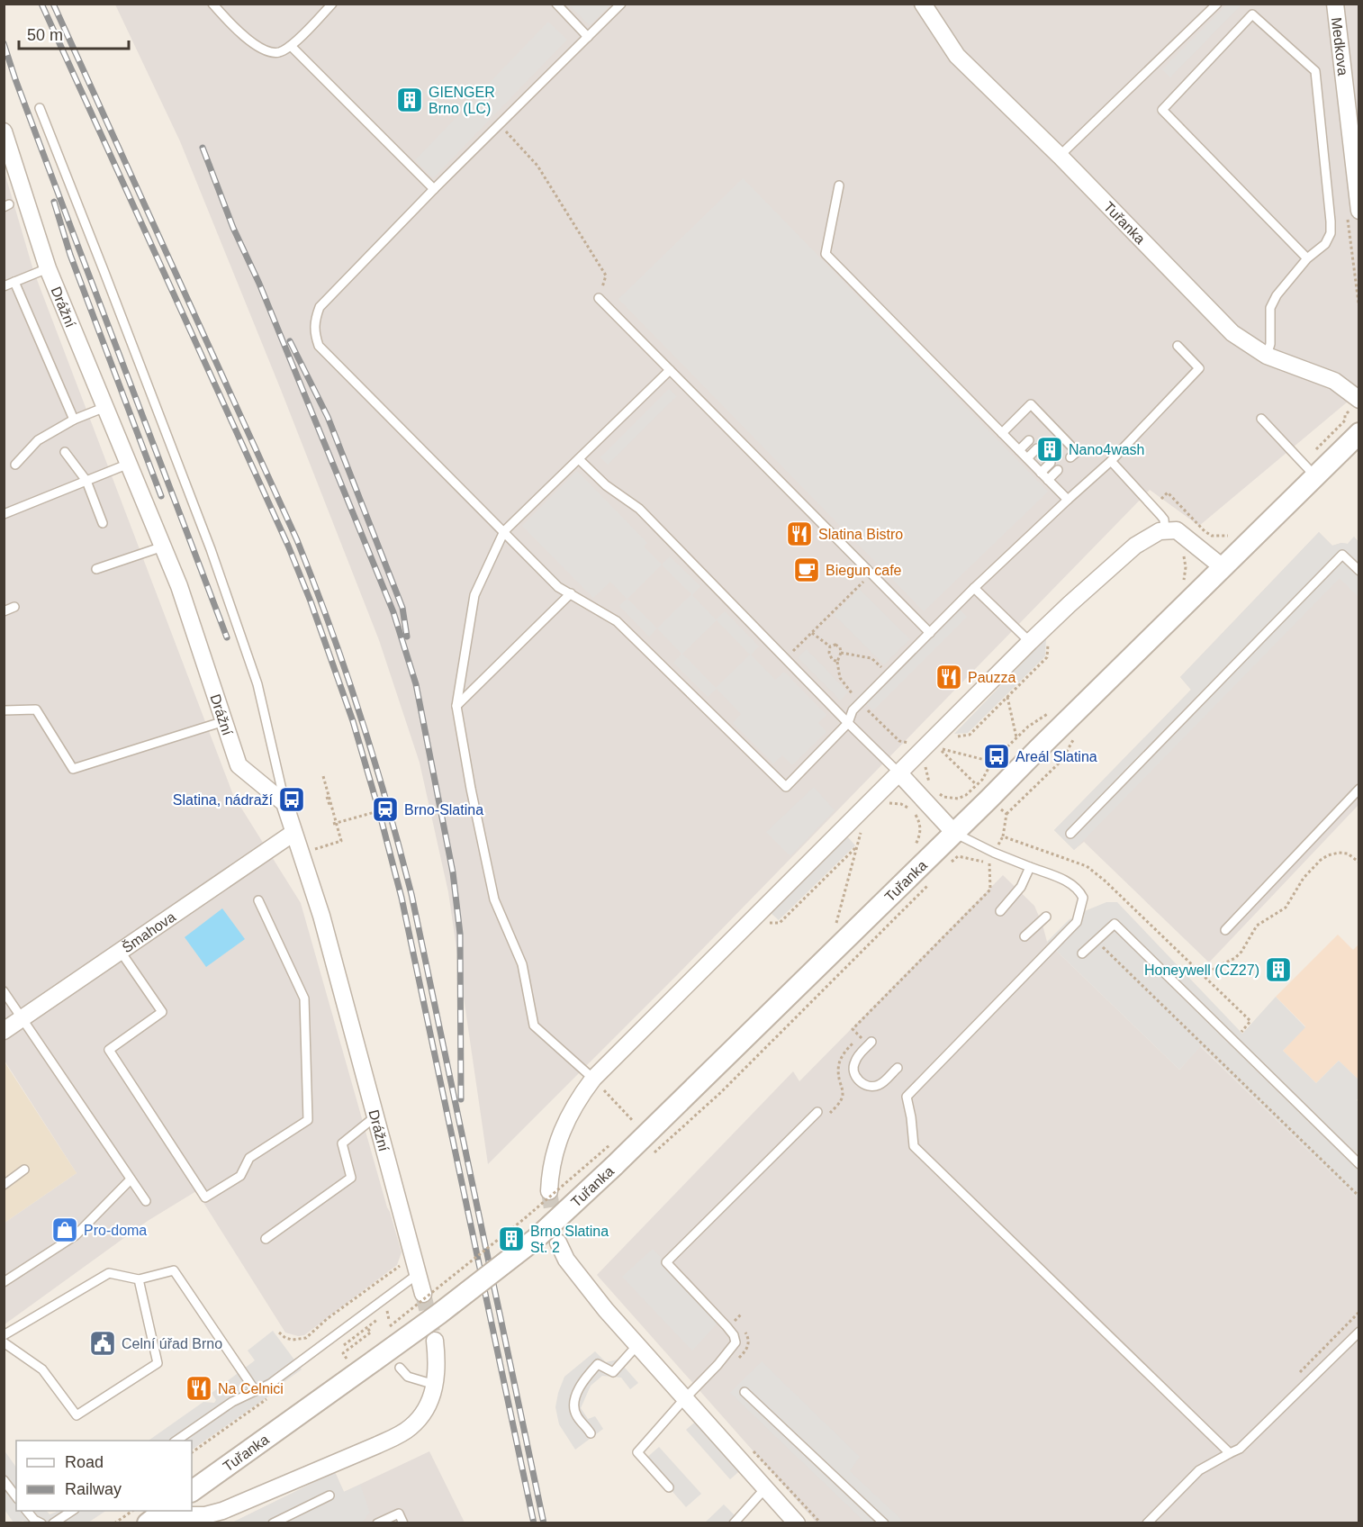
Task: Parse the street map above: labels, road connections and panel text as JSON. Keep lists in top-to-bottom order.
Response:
{
  "streets": {
    "street": [
      "Medkova",
      "Tuřanka",
      "Drážní",
      "Šmahova"
    ]
  },
  "crossings": [
    ["Drážní", "Šmahova"]
  ],
  "places": {
    "building": [
      "GIENGER Brno (LC)",
      "Nano4wash",
      "Honeywell (CZ27)",
      "Brno Slatina St. 2"
    ],
    "restaurant": ["Slatina Bistro", "Pauzza", "Na Celnici"],
    "cafe": ["Biegun cafe"],
    "bus stop": ["Areál Slatina", "Slatina, nádraží"],
    "station": ["Brno-Slatina"],
    "shop": ["Pro-doma"],
    "public building": ["Celní úřad Brno"]
  },
  "legend": ["Road", "Railway"],
  "scale_bar": "50 m"
}
